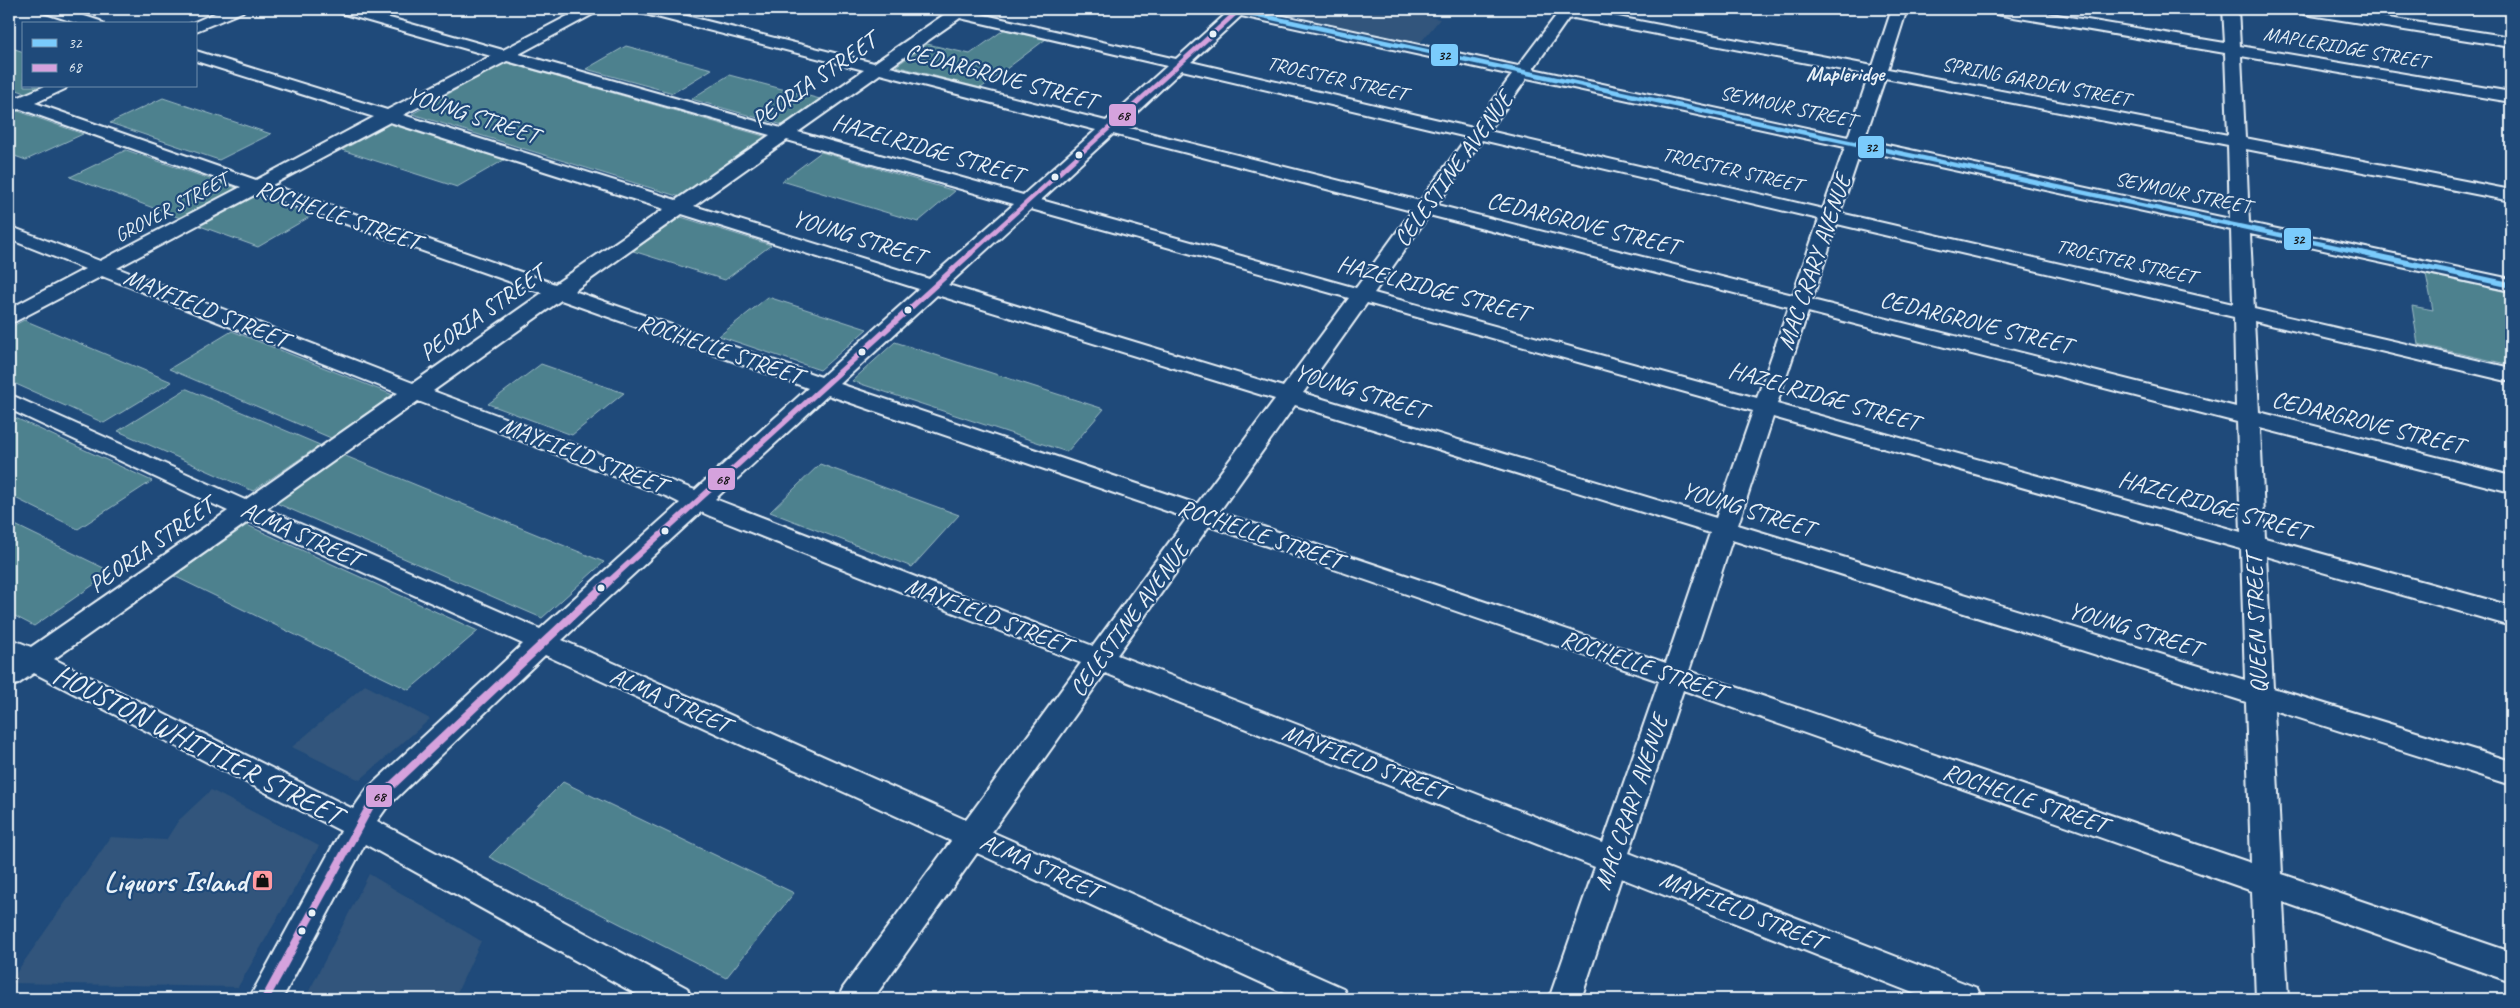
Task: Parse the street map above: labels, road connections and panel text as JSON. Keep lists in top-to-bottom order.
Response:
{
  "streets": {
    "street": [
      "MAPLERIDGE STREET",
      "CEDARGROVE STREET",
      "TROESTER STREET",
      "PEORIA STREET",
      "SPRING GARDEN STREET",
      "SEYMOUR STREET",
      "YOUNG STREET",
      "HAZELRIDGE STREET",
      "CELESTINE AVENUE",
      "GROVER STREET",
      "ROCHELLE STREET",
      "MAC CRARY AVENUE",
      "MAYFIELD STREET",
      "ALMA STREET",
      "QUEEN STREET",
      "HOUSTON WHITTIER STREET"
    ]
  },
  "crossings": [
    ["MAPLERIDGE STREET", "QUEEN STREET"],
    ["CEDARGROVE STREET", "PEORIA STREET"],
    ["CEDARGROVE STREET", "CELESTINE AVENUE"],
    ["CEDARGROVE STREET", "MAC CRARY AVENUE"],
    ["CEDARGROVE STREET", "QUEEN STREET"],
    ["TROESTER STREET", "PEORIA STREET"],
    ["TROESTER STREET", "CELESTINE AVENUE"],
    ["TROESTER STREET", "MAC CRARY AVENUE"],
    ["TROESTER STREET", "QUEEN STREET"],
    ["PEORIA STREET", "YOUNG STREET"],
    ["PEORIA STREET", "HAZELRIDGE STREET"],
    ["PEORIA STREET", "ROCHELLE STREET"],
    ["PEORIA STREET", "MAYFIELD STREET"],
    ["PEORIA STREET", "ALMA STREET"],
    ["PEORIA STREET", "HOUSTON WHITTIER STREET"],
    ["SPRING GARDEN STREET", "CELESTINE AVENUE"],
    ["SPRING GARDEN STREET", "MAC CRARY AVENUE"],
    ["SPRING GARDEN STREET", "QUEEN STREET"],
    ["SEYMOUR STREET", "CELESTINE AVENUE"],
    ["SEYMOUR STREET", "MAC CRARY AVENUE"],
    ["SEYMOUR STREET", "QUEEN STREET"],
    ["YOUNG STREET", "CELESTINE AVENUE"],
    ["YOUNG STREET", "GROVER STREET"],
    ["YOUNG STREET", "MAC CRARY AVENUE"],
    ["YOUNG STREET", "QUEEN STREET"],
    ["HAZELRIDGE STREET", "CELESTINE AVENUE"],
    ["HAZELRIDGE STREET", "GROVER STREET"],
    ["HAZELRIDGE STREET", "MAC CRARY AVENUE"],
    ["HAZELRIDGE STREET", "QUEEN STREET"],
    ["CELESTINE AVENUE", "ROCHELLE STREET"],
    ["CELESTINE AVENUE", "MAYFIELD STREET"],
    ["CELESTINE AVENUE", "ALMA STREET"],
    ["GROVER STREET", "ROCHELLE STREET"],
    ["GROVER STREET", "MAYFIELD STREET"],
    ["ROCHELLE STREET", "MAC CRARY AVENUE"],
    ["ROCHELLE STREET", "QUEEN STREET"],
    ["MAC CRARY AVENUE", "MAYFIELD STREET"]
  ],
  "districts": ["Mapleridge"],
  "places": {
    "shop": ["Liquors Island"]
  },
  "lines": ["transit line 32", "transit line 68"],
  "legend": ["32", "68"]
}
